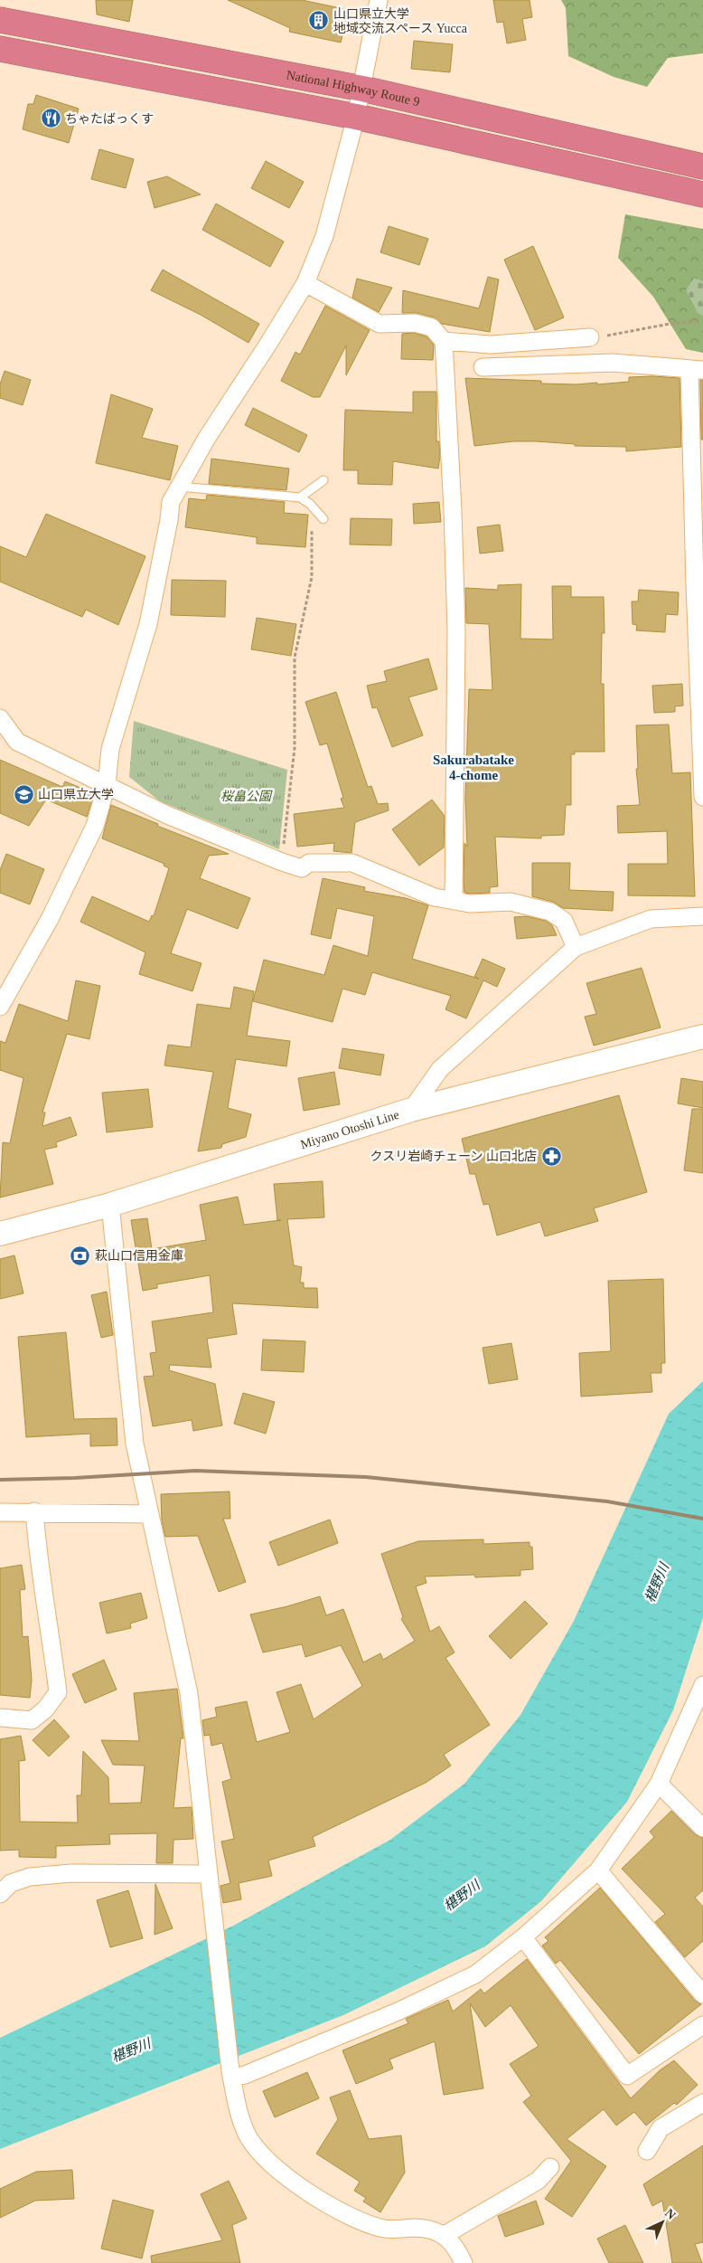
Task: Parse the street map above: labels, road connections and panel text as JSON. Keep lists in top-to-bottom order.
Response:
{
  "streets": {
    "highway": ["National Highway Route 9"],
    "main road": ["Miyano Otoshi Line"]
  },
  "districts": ["Sakurabatake 4-chome"],
  "water": ["椹野川"],
  "parks": ["桜畠公園"],
  "places": {
    "building": ["山口県立大学 地域交流スペース Yucca"],
    "restaurant": ["ちゃたばっくす"],
    "school or university": ["山口県立大学"],
    "pharmacy": ["クスリ岩崎チェーン 山口北店"],
    "bank": ["萩山口信用金庫"]
  },
  "north": "top right"
}
